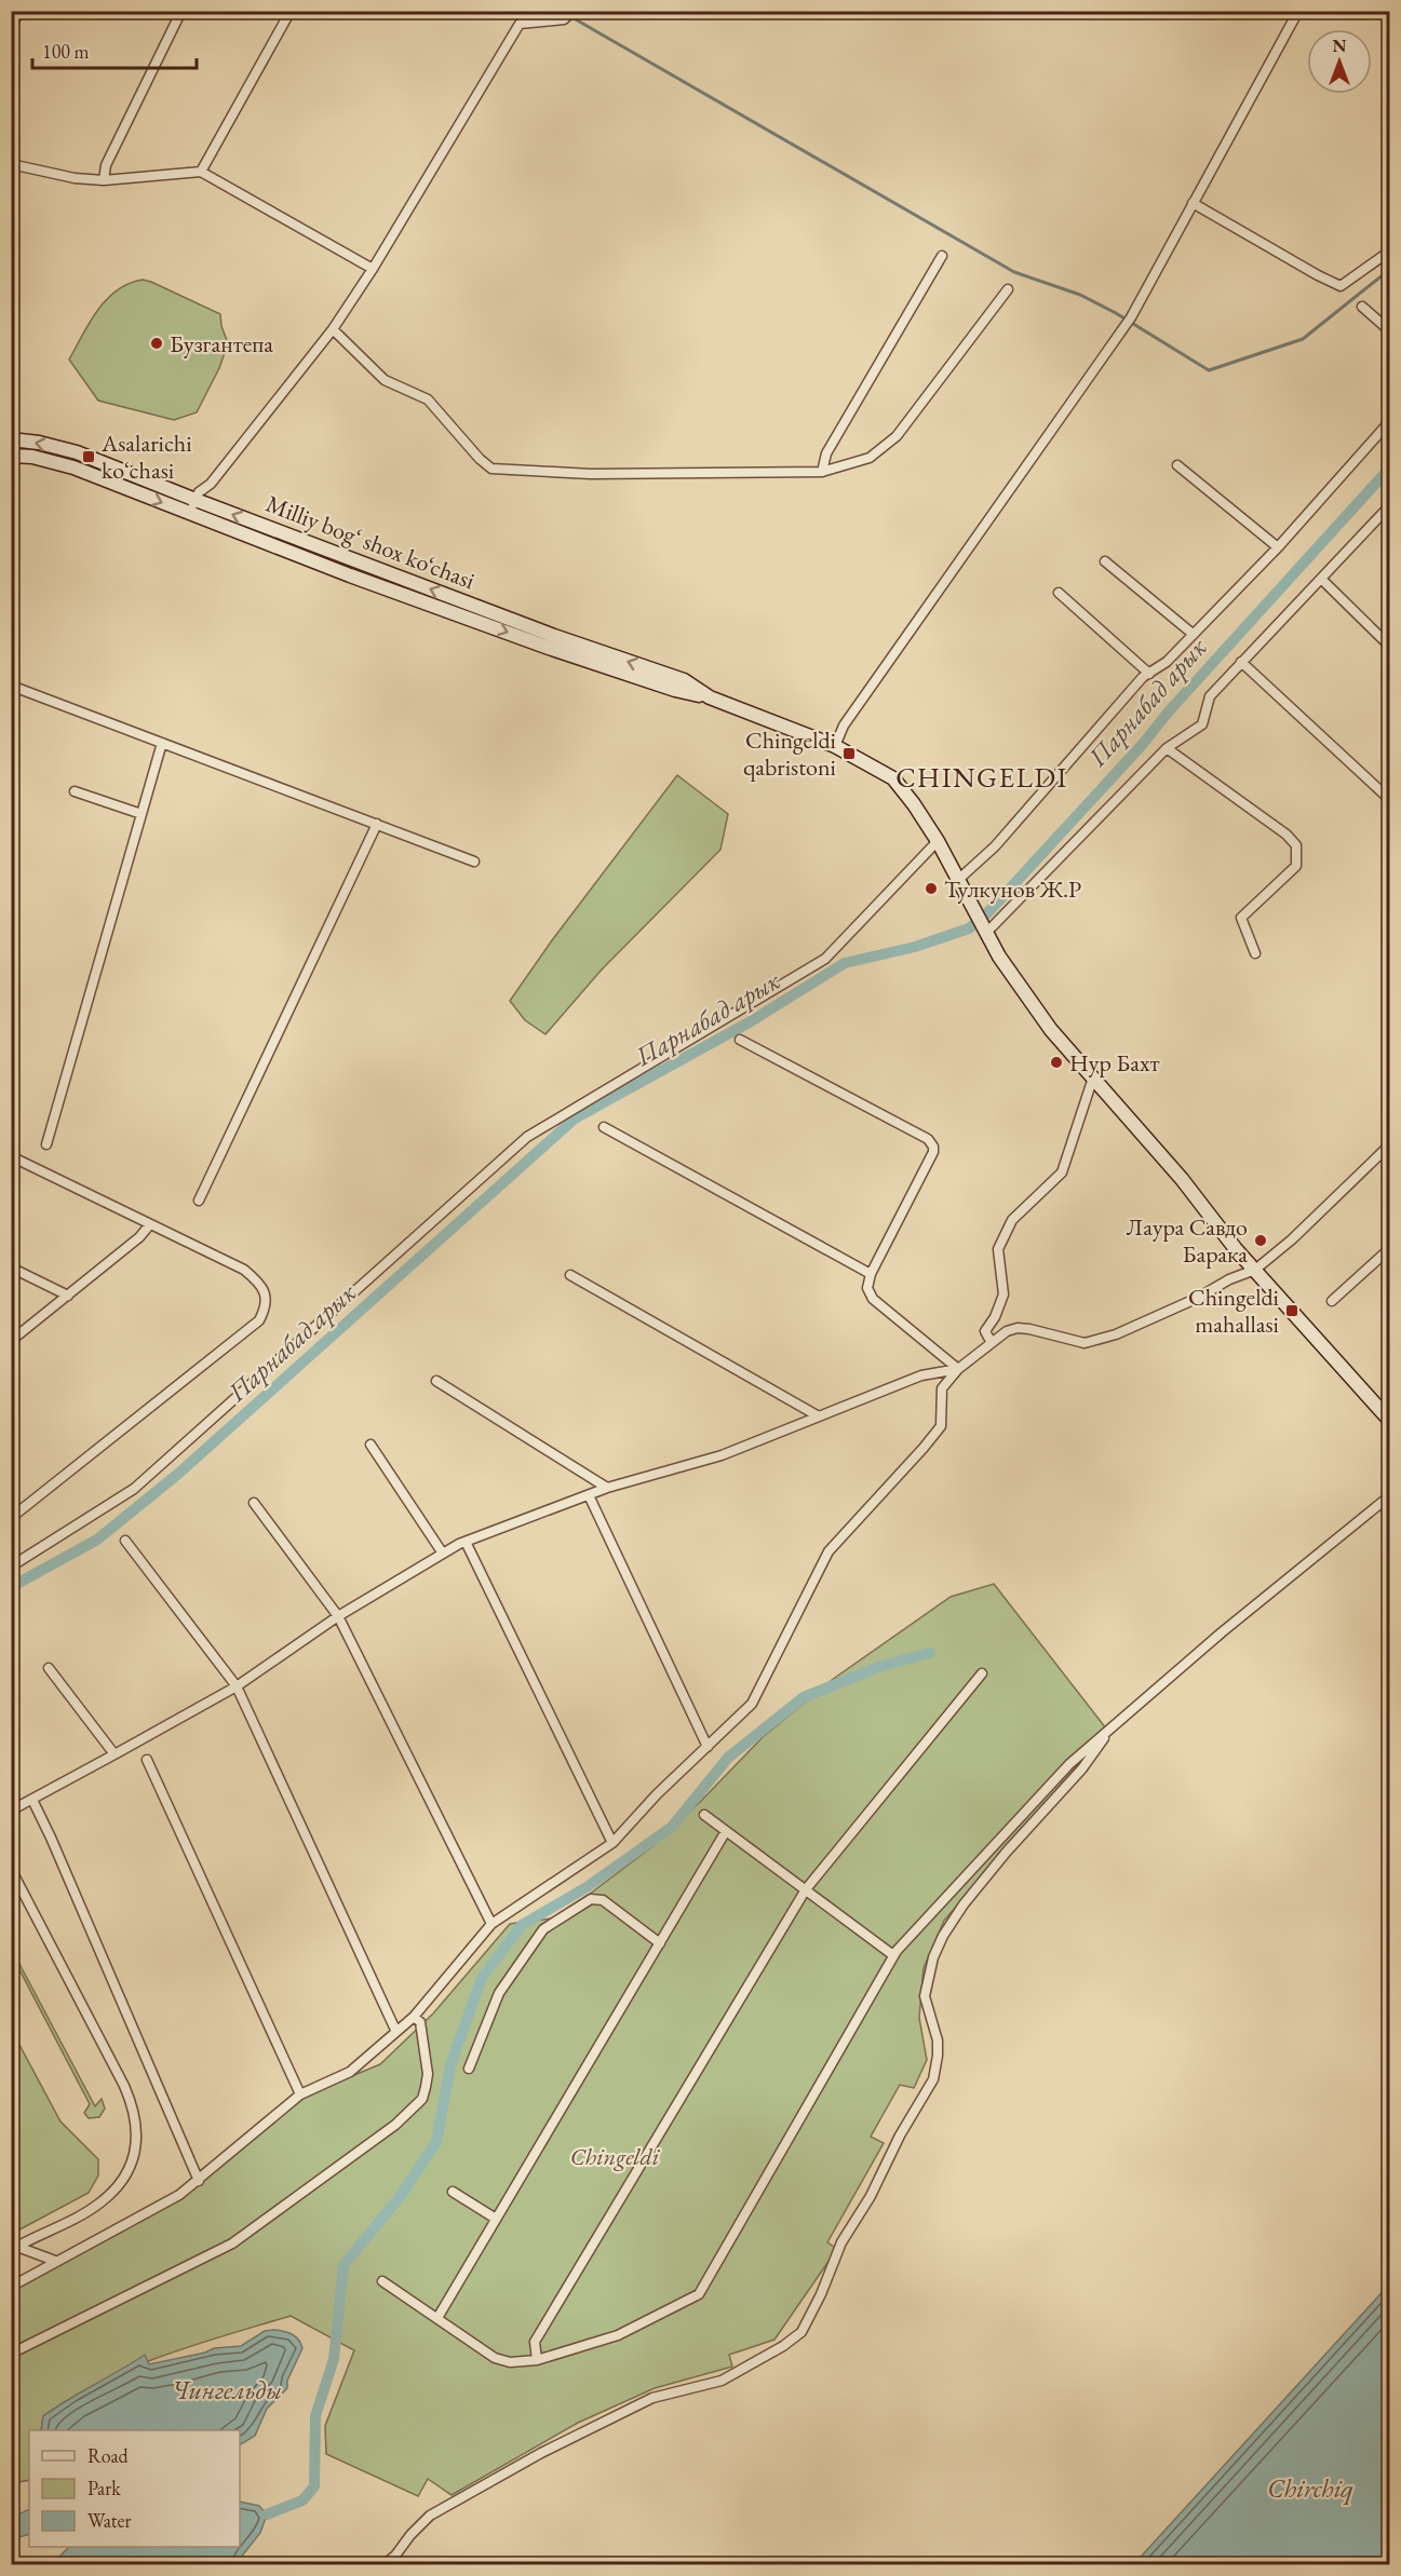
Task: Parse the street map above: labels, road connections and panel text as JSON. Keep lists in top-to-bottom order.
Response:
{
  "streets": {
    "main road": ["Milliy bog‘ shox ko‘chasi"]
  },
  "districts": ["CHINGELDI"],
  "water": ["Парнабад арык", "Чингельды", "Chirchiq"],
  "parks": ["Chingeldi"],
  "places": {
    "other": [
      "Бузгантепа",
      "Тулкунов Ж.Р",
      "Нур Бахт",
      "Лаура Савдо Барака"
    ],
    "transit": ["Asalarichi koʻchasi", "Chingeldi qabristoni", "Chingeldi mahallasi"]
  },
  "legend": ["Road", "Park", "Water"],
  "scale_bar": "100 m",
  "north": "top"
}
